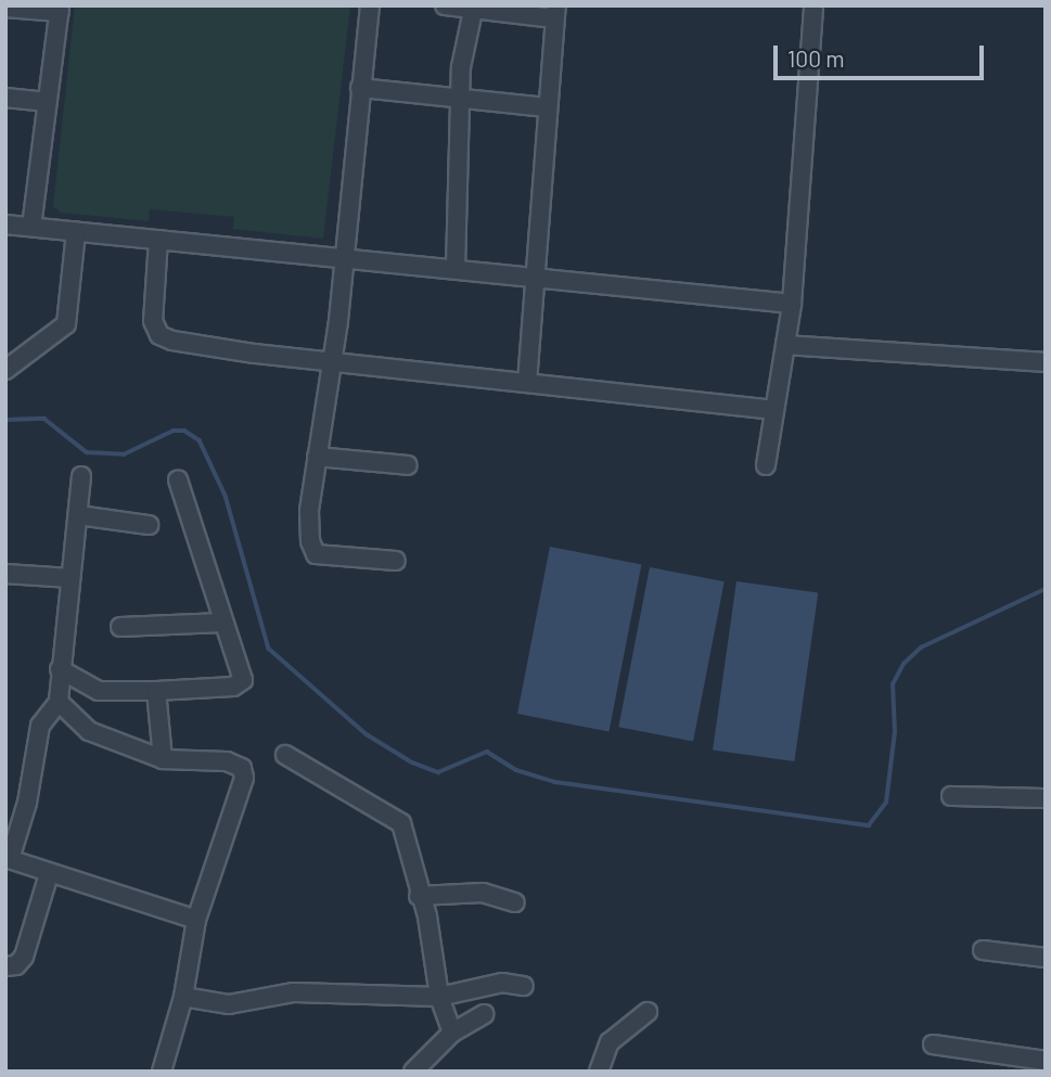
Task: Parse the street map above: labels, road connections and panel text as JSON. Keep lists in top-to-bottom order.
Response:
{
  "scale_bar": "100 m"
}
